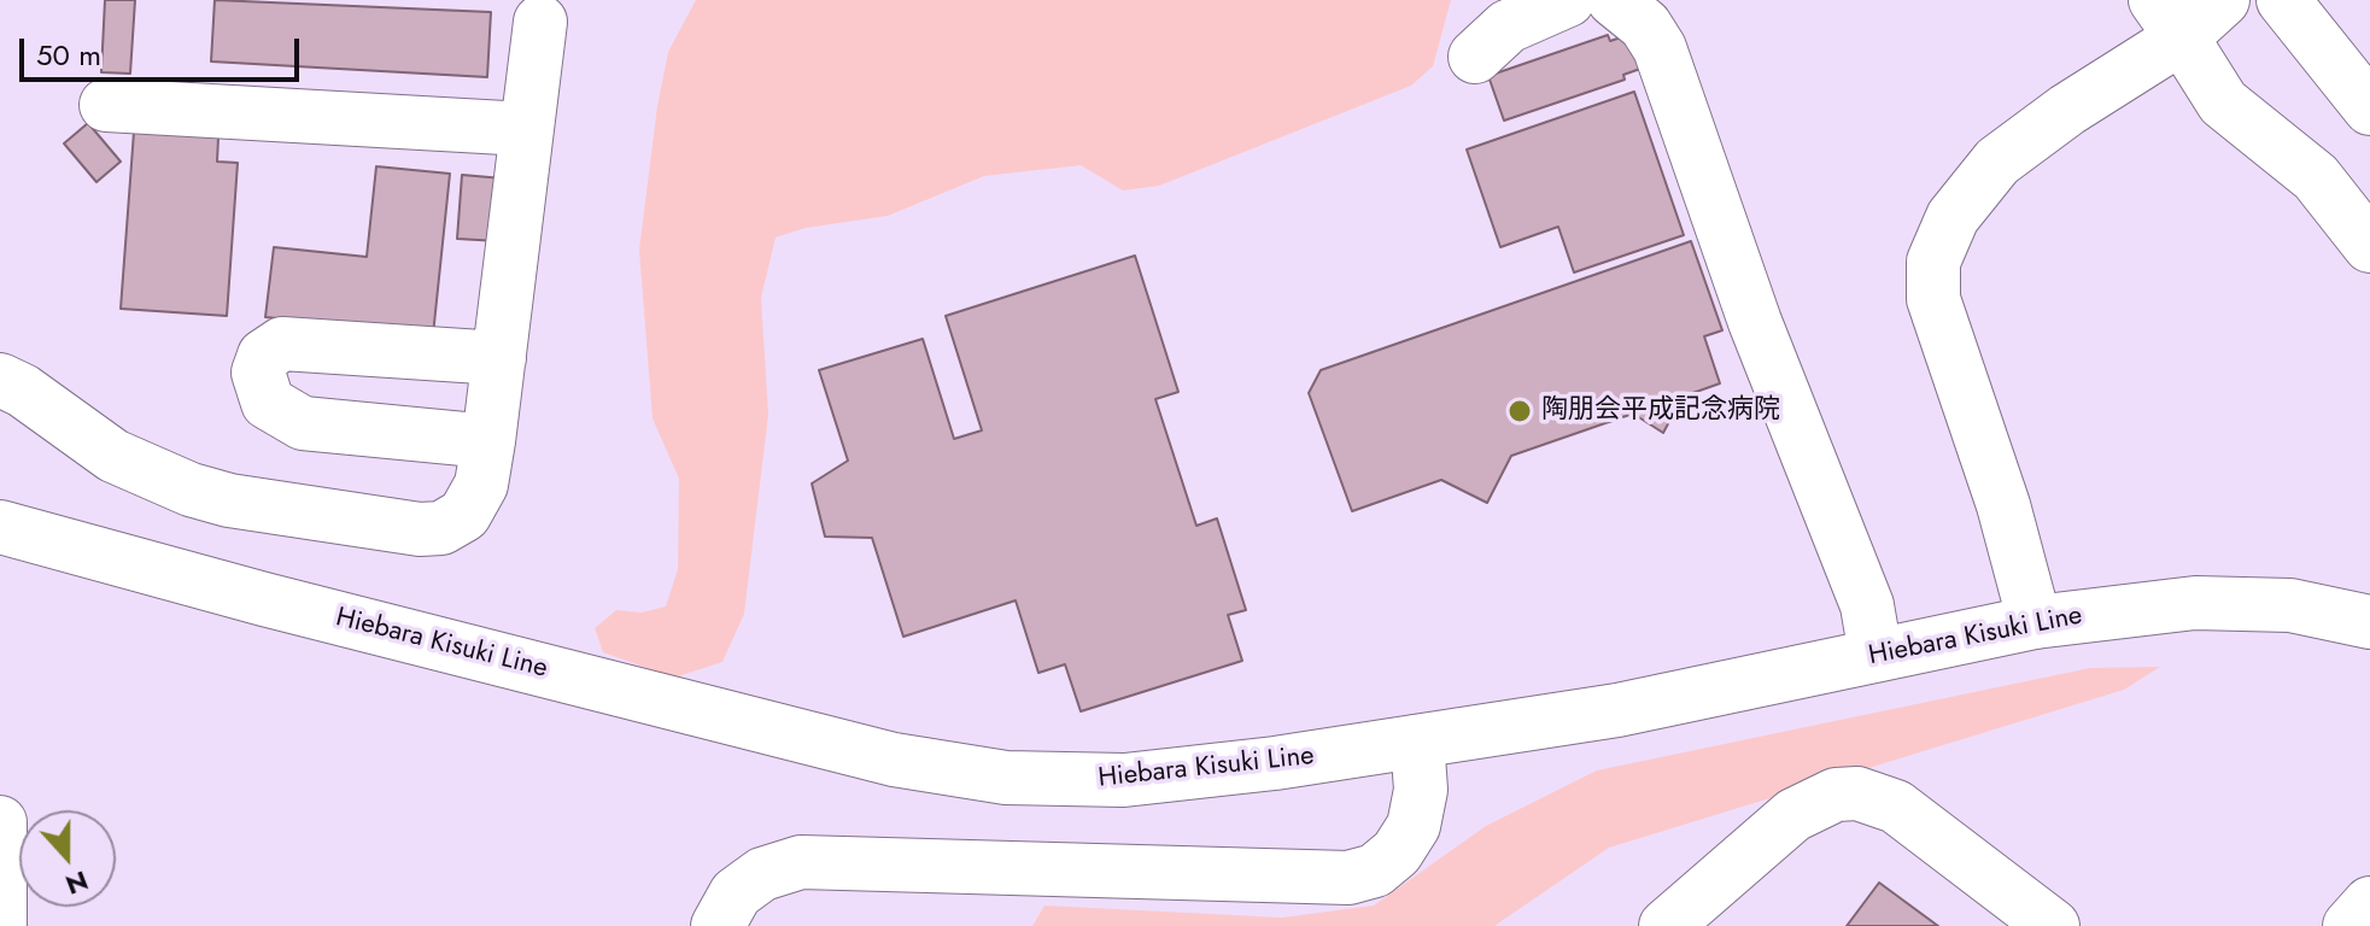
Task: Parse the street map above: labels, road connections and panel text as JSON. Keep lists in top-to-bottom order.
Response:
{
  "streets": {
    "street": ["Hiebara Kisuki Line"]
  },
  "places": ["陶朋会平成記念病院"],
  "scale_bar": "50 m",
  "north": "bottom"
}
